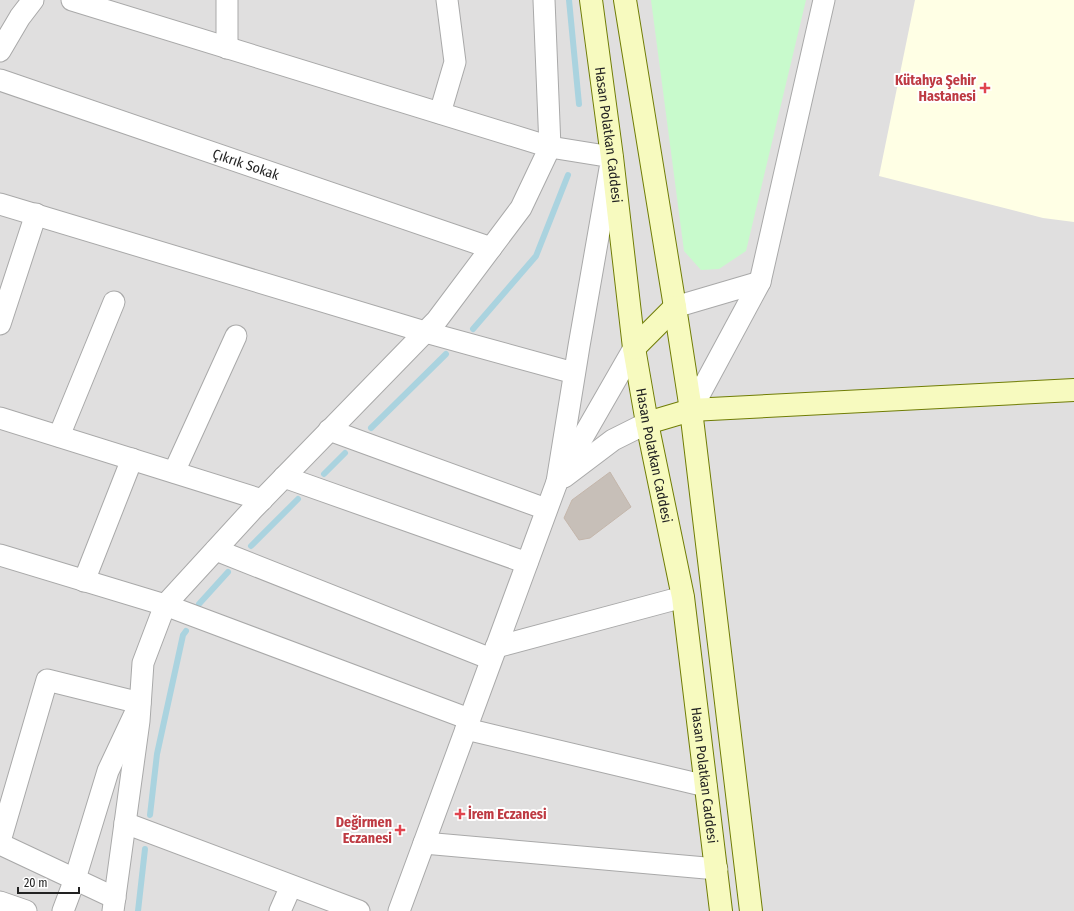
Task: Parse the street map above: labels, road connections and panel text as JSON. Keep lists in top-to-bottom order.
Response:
{
  "streets": {
    "main road": ["Hasan Polatkan Caddesi"],
    "street": ["Çıkrık Sokak"]
  },
  "places": {
    "health": ["Kütahya Şehir Hastanesi", "İrem Eczanesi", "Değirmen Eczanesi"]
  },
  "scale_bar": "20 m"
}
